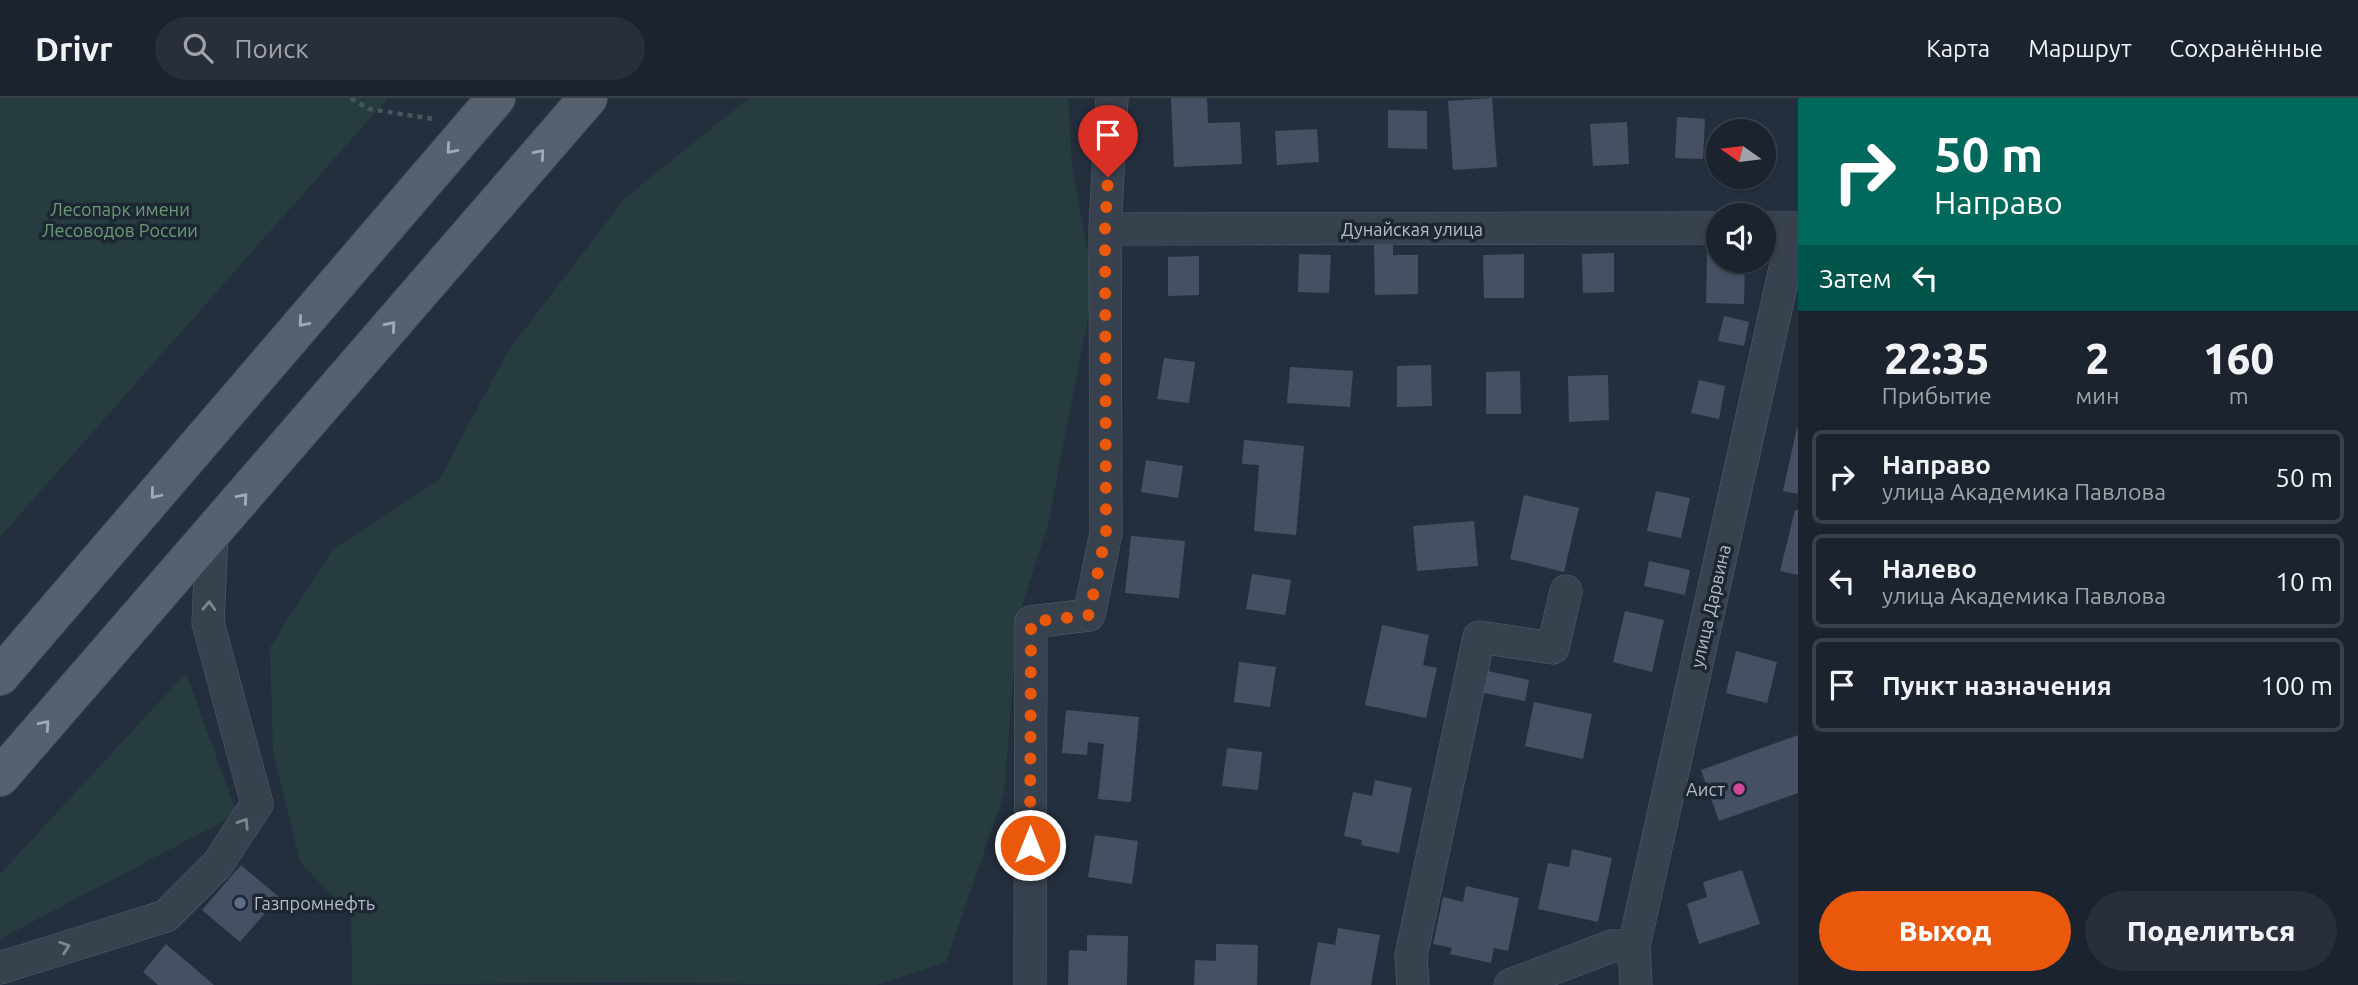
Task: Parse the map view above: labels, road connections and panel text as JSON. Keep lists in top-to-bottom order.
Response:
{
  "streets": {
    "street": ["Дунайская улица", "улица Дарвина"]
  },
  "parks": ["Лесопарк имени Лесоводов России"],
  "places": ["Аист", "Газпромнефть"],
  "north": "left",
  "page": {
    "header": "Drivr",
    "search": "Поиск",
    "nav": ["Карта", "Маршрут", "Сохранённые"],
    "turn": ["50 m", "Направо"],
    "then": "Затем",
    "eta": [
      "22:35",
      "Прибытие",
      "2",
      "мин",
      "160",
      "m"
    ],
    "list": [
      {
        "name": "Направо",
        "note": "улица Академика Павлова",
        "value": "50 m"
      },
      {
        "name": "Налево",
        "note": "улица Академика Павлова",
        "value": "10 m"
      },
      {
        "name": "Пункт назначения",
        "value": "100 m"
      }
    ],
    "buttons": ["Выход", "Поделиться"]
  }
}
